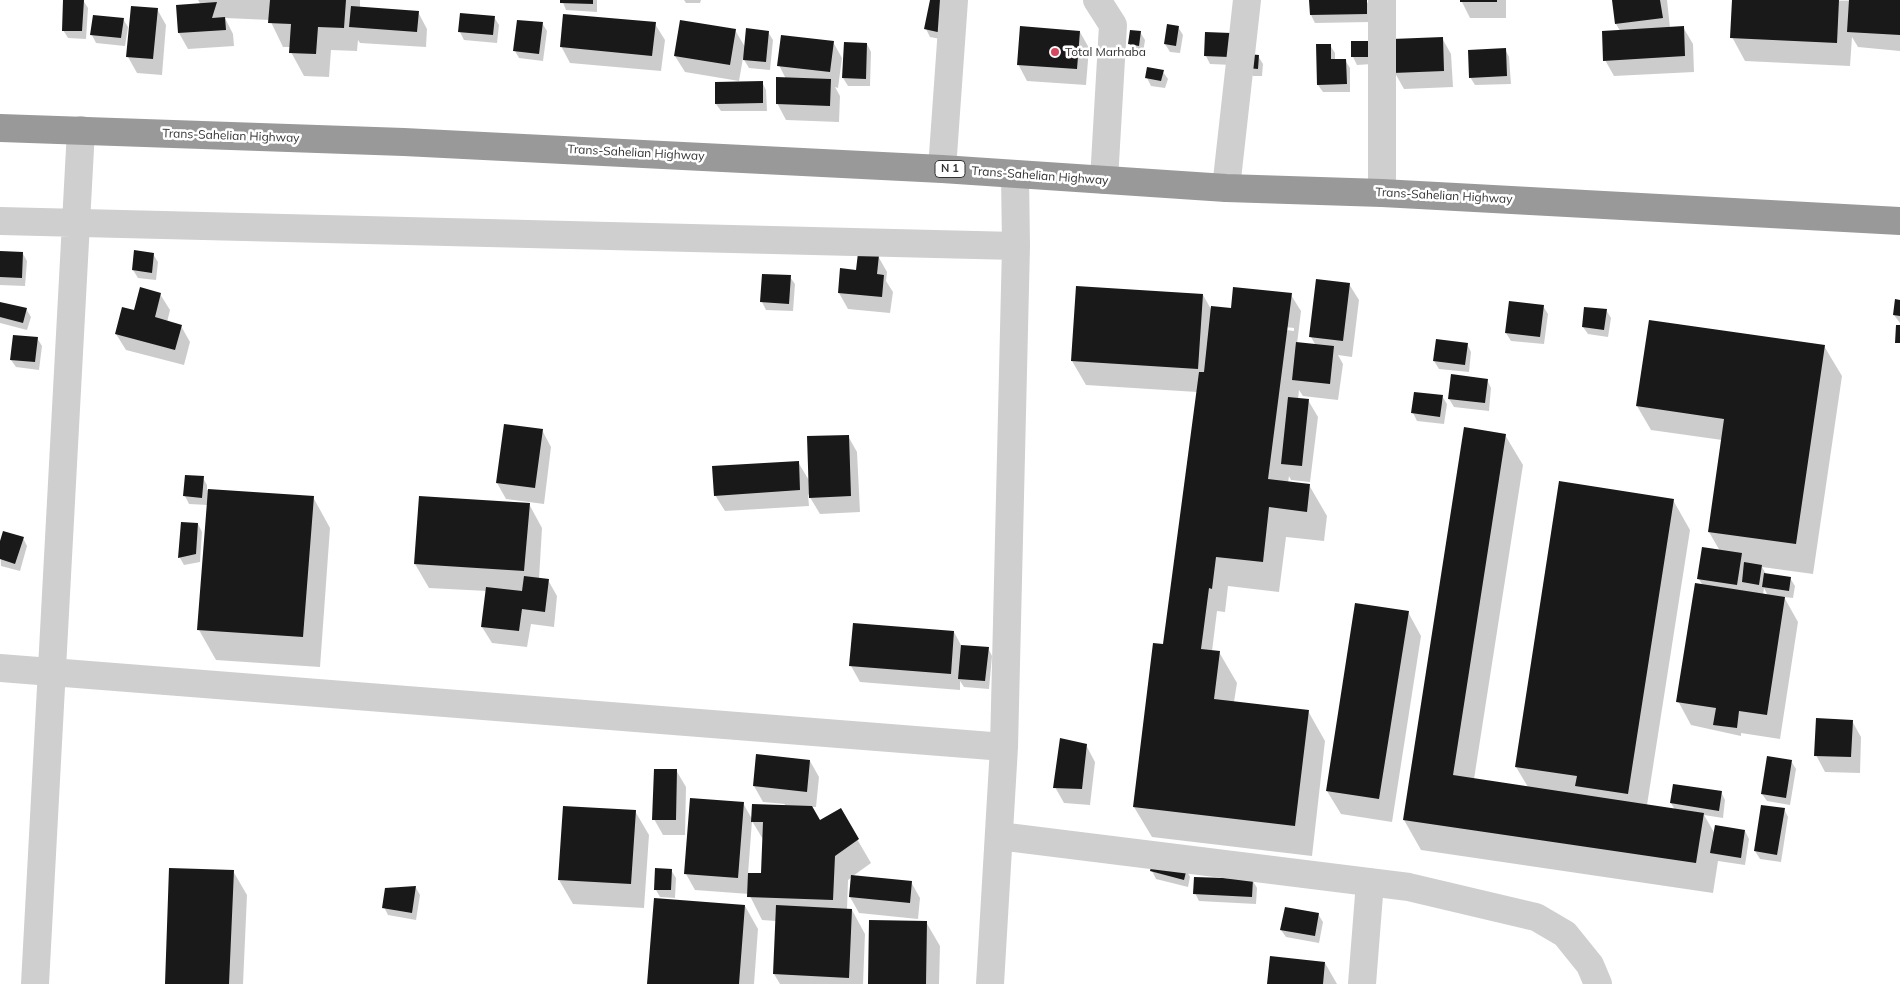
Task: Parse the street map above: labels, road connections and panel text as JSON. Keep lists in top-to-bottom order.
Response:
{
  "streets": {
    "highway": ["Trans-Sahelian Highway", "N 1"]
  },
  "places": ["Total Marhaba"]
}
